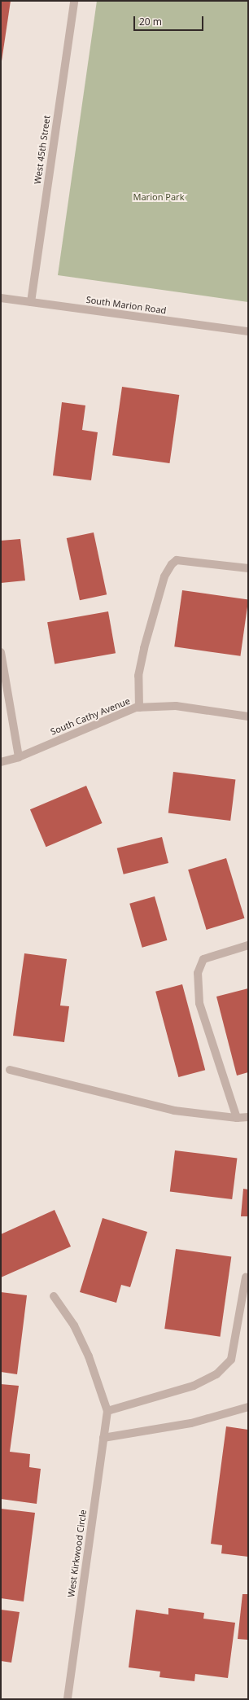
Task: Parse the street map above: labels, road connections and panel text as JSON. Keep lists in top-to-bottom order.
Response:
{
  "streets": {
    "street": [
      "West 45th Street",
      "South Marion Road",
      "South Cathy Avenue",
      "West Kirkwood Circle"
    ]
  },
  "crossings": [
    ["West 45th Street", "South Marion Road"]
  ],
  "parks": ["Marion Park"],
  "scale_bar": "20 m"
}
